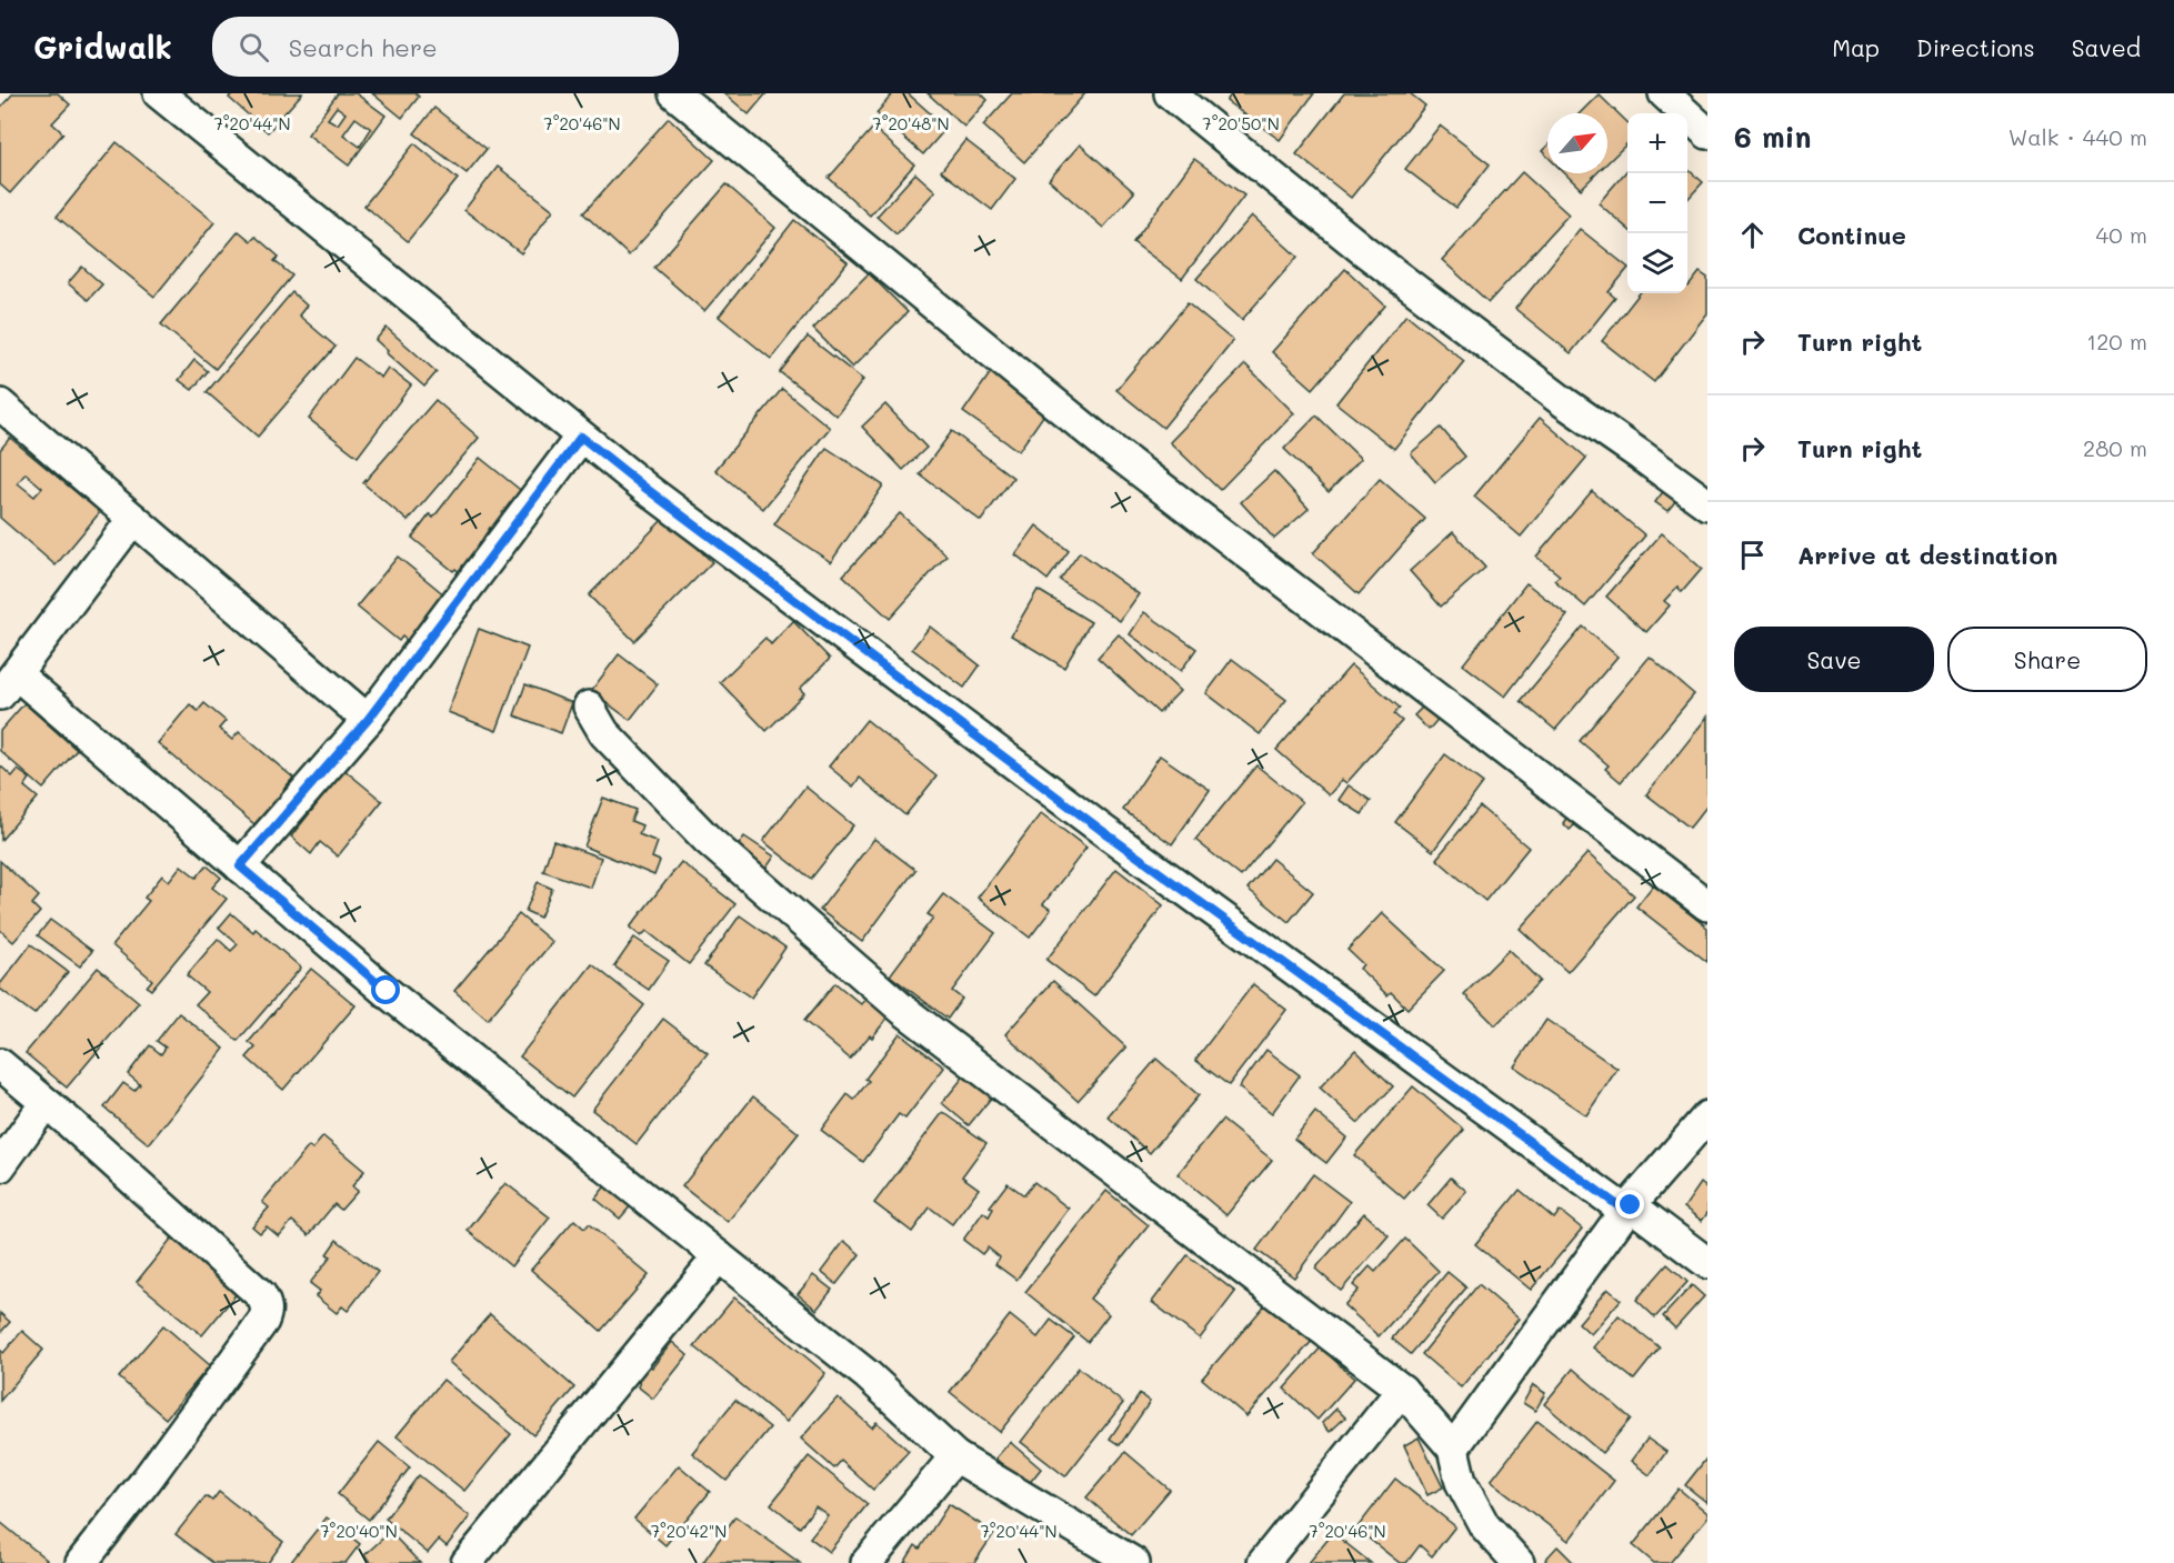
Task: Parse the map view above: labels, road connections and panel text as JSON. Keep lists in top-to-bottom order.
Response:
{
  "north": "top right",
  "page": {
    "header": "Gridwalk",
    "search": "Search here",
    "nav": ["Map", "Directions", "Saved"],
    "heading": ["6 min", "Walk · 440 m"],
    "map_buttons": ["+", "−"],
    "list": [
      ["Continue", "40 m"],
      ["Turn right", "120 m"],
      ["Turn right", "280 m"],
      "Arrive at destination"
    ],
    "buttons": ["Save", "Share"]
  },
  "coordinates": [
    "7°20'44\"N",
    "7°20'46\"N",
    "7°20'48\"N",
    "7°20'50\"N",
    "7°20'40\"N",
    "7°20'42\"N"
  ]
}
